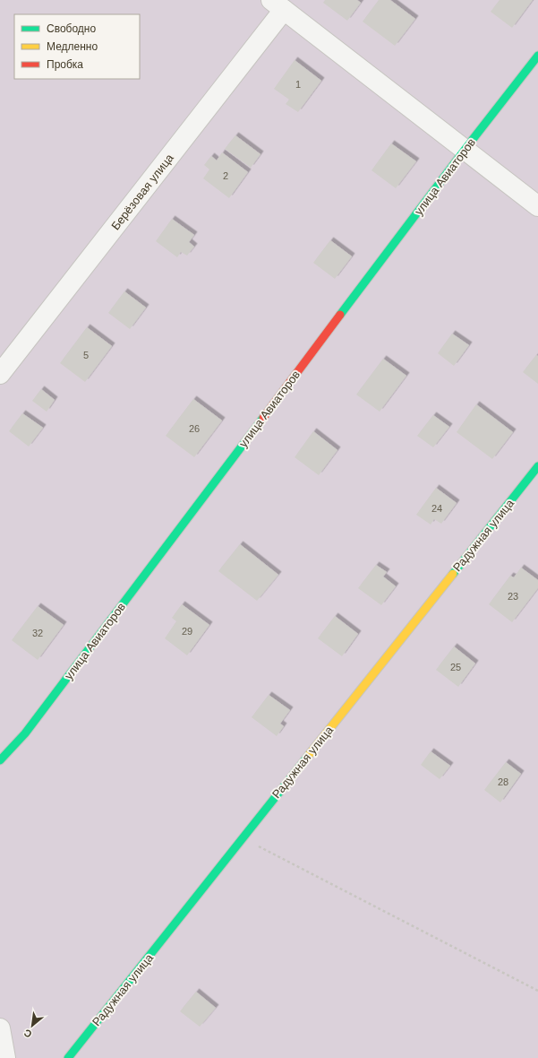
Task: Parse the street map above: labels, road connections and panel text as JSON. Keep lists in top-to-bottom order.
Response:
{
  "streets": {
    "street": ["улица Авиаторов", "Берёзовая улица", "Радужная улица"]
  },
  "house_numbers": [
    "1",
    "2",
    "5",
    "26",
    "24",
    "23",
    "29",
    "32",
    "25",
    "28"
  ],
  "legend": ["Свободно", "Медленно", "Пробка"],
  "north": "bottom left"
}
